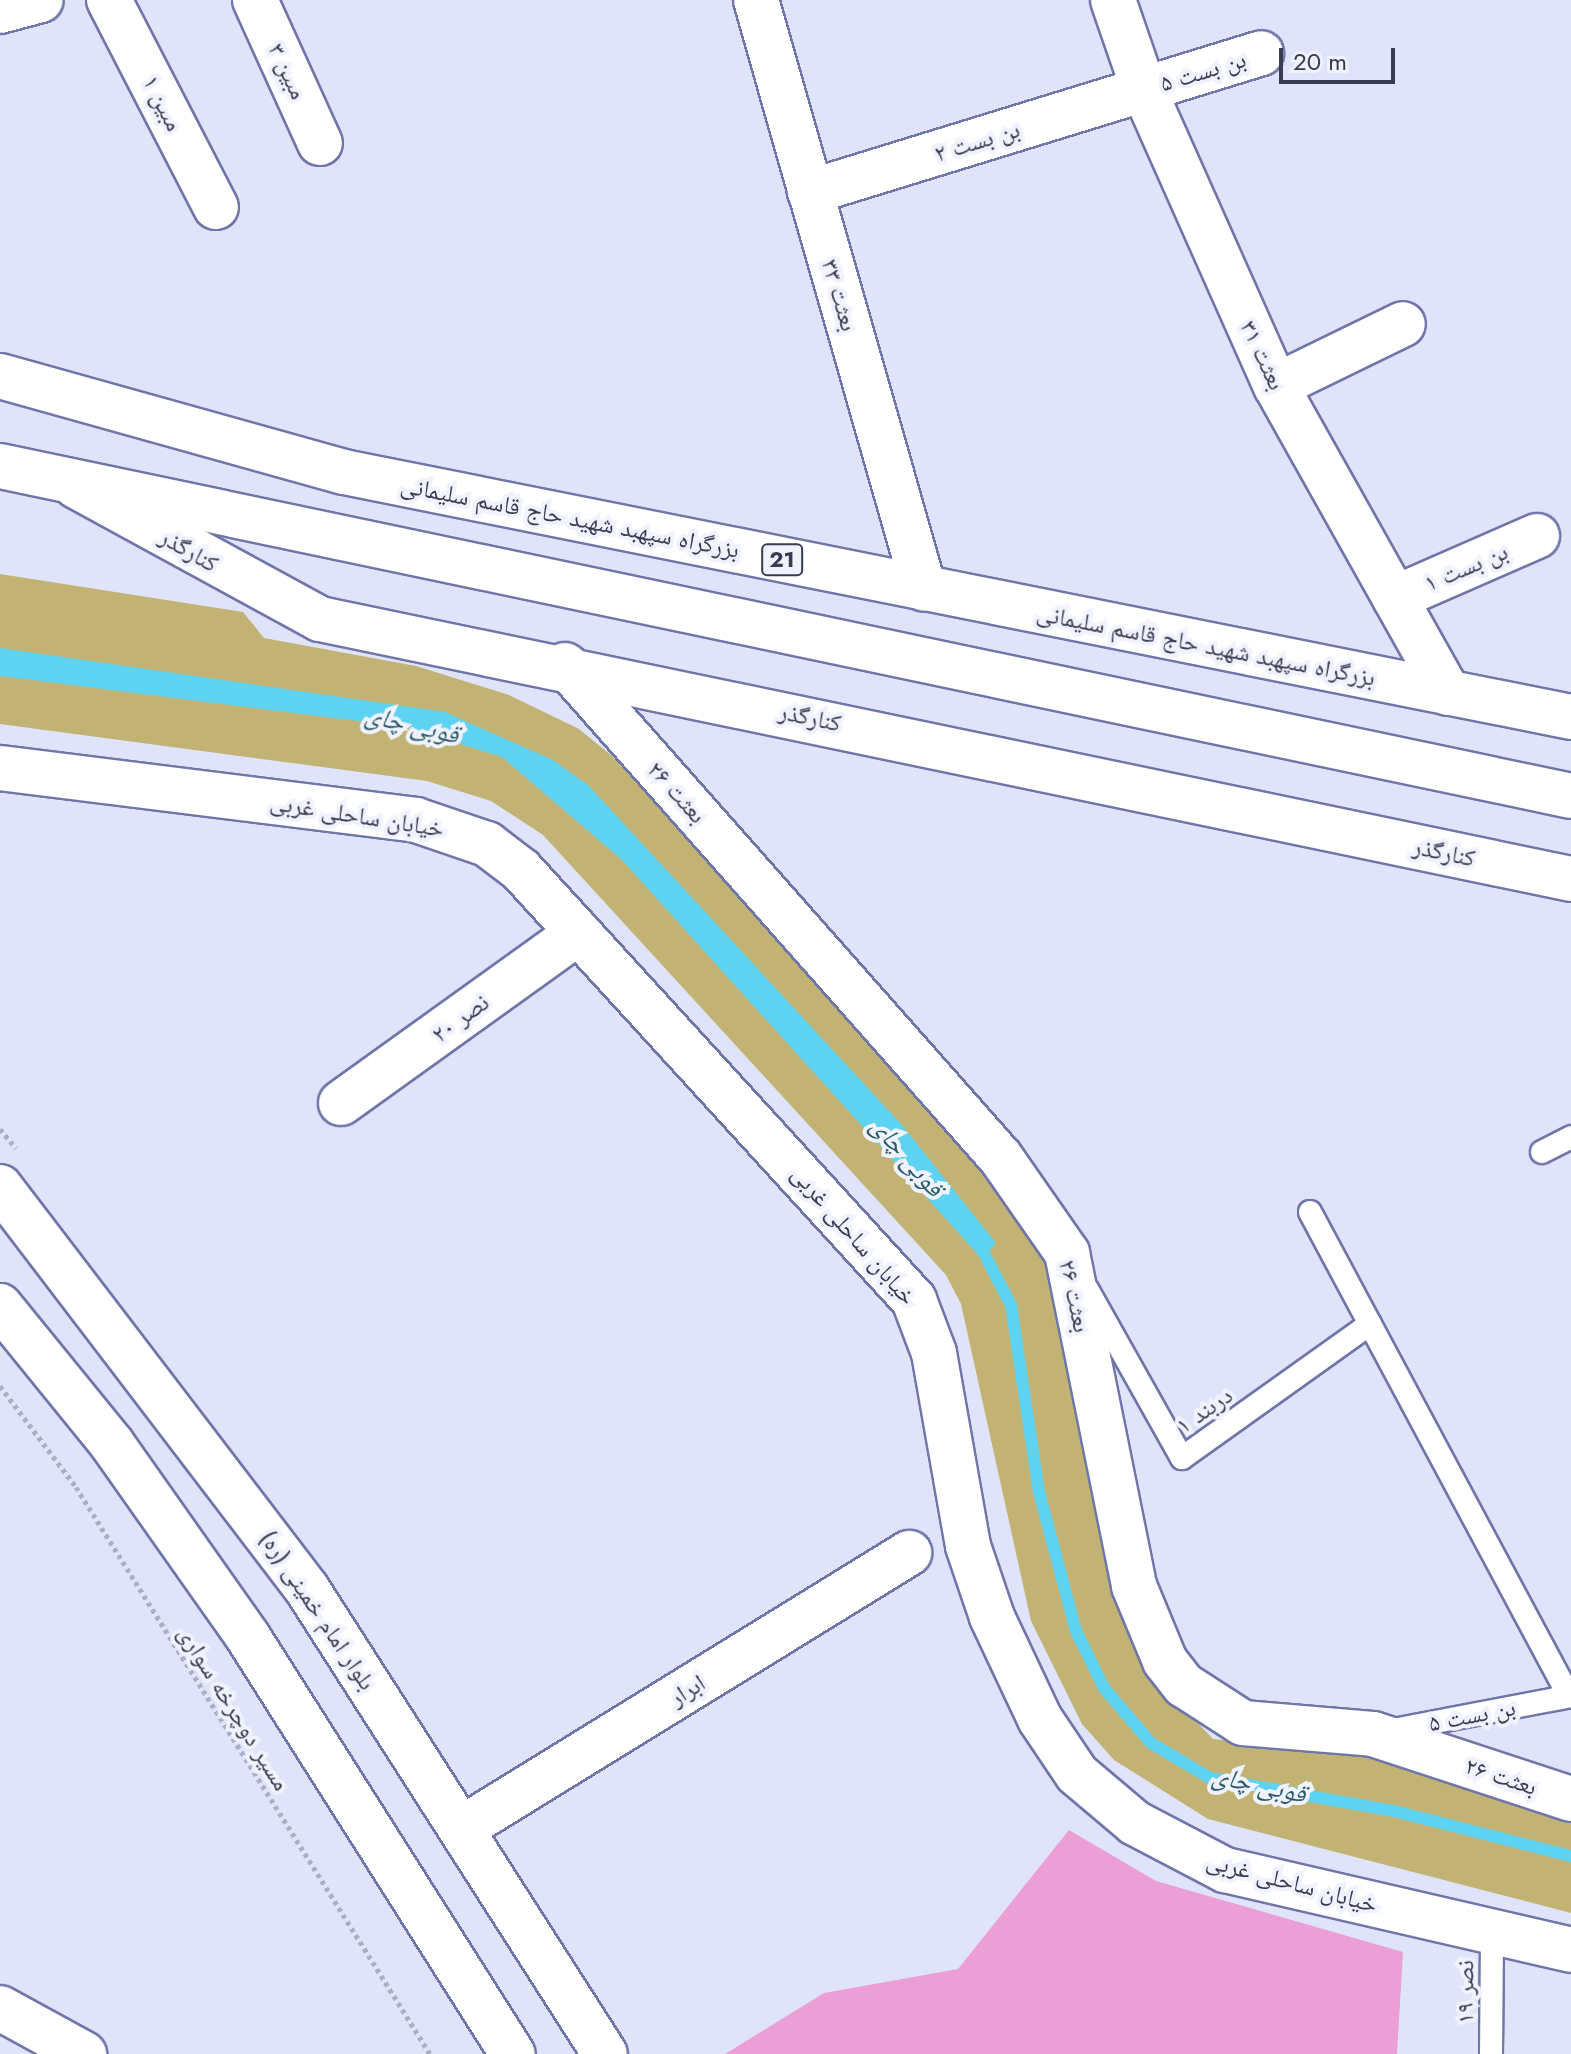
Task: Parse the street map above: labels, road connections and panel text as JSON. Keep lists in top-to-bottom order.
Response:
{
  "streets": {
    "main road": [
      "مبین ۳",
      "بن بست ۵",
      "مبین ۱",
      "بن بست ۲",
      "بعثت ۳۳",
      "بعثت ۳۱",
      "بزرگراه سپهبد شهید حاج قاسم سلیمانی",
      "کنارگذر",
      "21",
      "بن بست ۱",
      "بعثت ۲۶",
      "خیابان ساحلی غربی",
      "نصر ۲۰",
      "بلوار امام خمینی (ره)",
      "ابرار"
    ],
    "lane": ["دربند ۱", "نصر ۱۹"],
    "path": ["مسیر دوچرخه سواری"]
  },
  "crossings": [
    ["بن بست ۵", "بن بست ۲"],
    ["بن بست ۵", "بعثت ۳۱"],
    ["بن بست ۵", "بعثت ۲۶"],
    ["بن بست ۲", "بعثت ۳۳"],
    ["بن بست ۲", "بعثت ۳۱"],
    ["بعثت ۳۳", "بزرگراه سپهبد شهید حاج قاسم سلیمانی"],
    ["بعثت ۳۱", "بزرگراه سپهبد شهید حاج قاسم سلیمانی"],
    ["بعثت ۳۱", "بن بست ۱"],
    ["کنارگذر", "بعثت ۲۶"],
    ["بعثت ۲۶", "دربند ۱"],
    ["خیابان ساحلی غربی", "نصر ۲۰"],
    ["خیابان ساحلی غربی", "نصر ۱۹"],
    ["بلوار امام خمینی (ره)", "ابرار"]
  ],
  "water": ["قوبی چای"],
  "scale_bar": "20 m"
}
